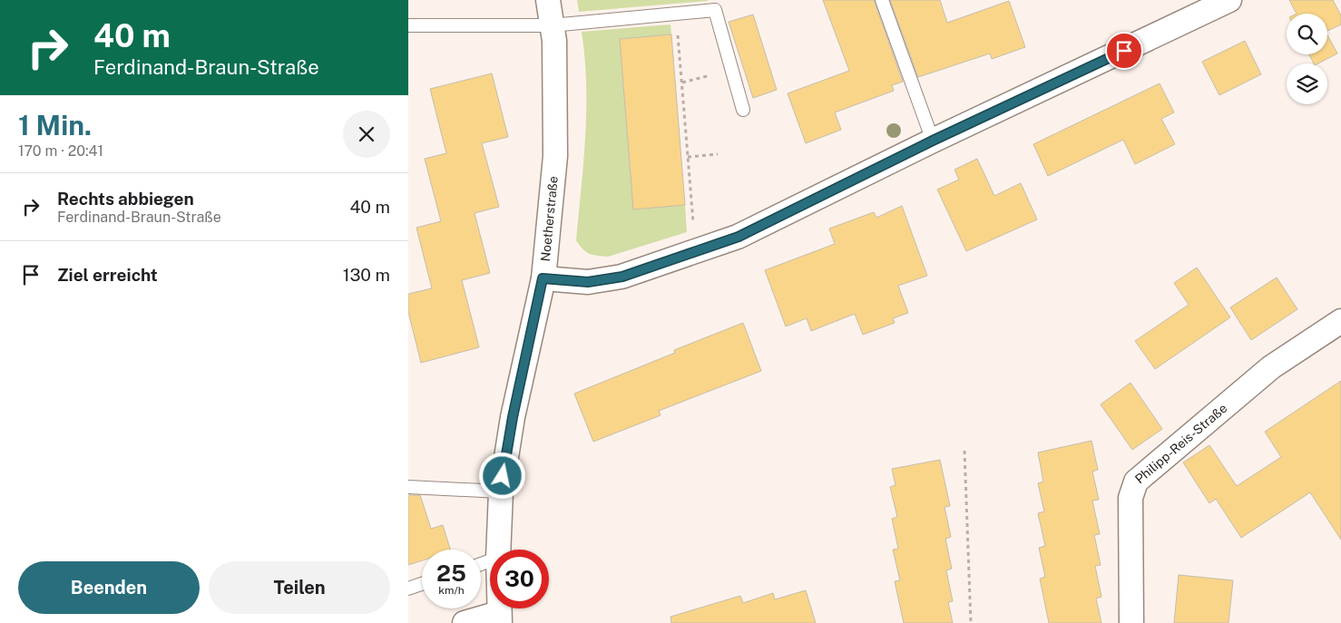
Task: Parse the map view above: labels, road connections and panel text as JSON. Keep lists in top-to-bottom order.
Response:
{
  "streets": {
    "street": ["Noetherstraße", "Philipp-Reis-Straße"]
  },
  "page": {
    "turn": ["40 m", "Ferdinand-Braun-Straße"],
    "heading": ["1 Min.", "170 m · 20:41"],
    "list": [
      {
        "name": "Rechts abbiegen",
        "note": "Ferdinand-Braun-Straße",
        "value": "40 m"
      },
      {
        "name": "Ziel erreicht",
        "value": "130 m"
      }
    ],
    "speed": "25 km/h",
    "limit": "30",
    "buttons": ["Beenden", "Teilen"]
  }
}
